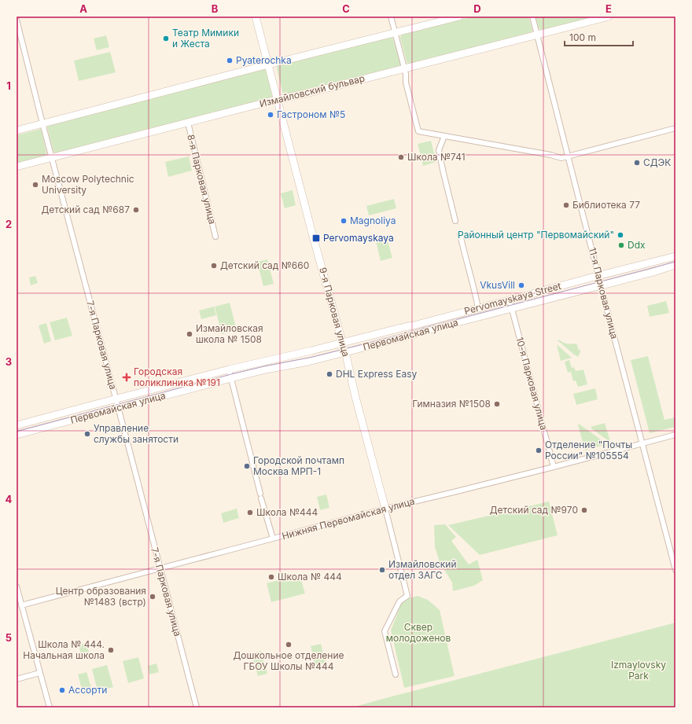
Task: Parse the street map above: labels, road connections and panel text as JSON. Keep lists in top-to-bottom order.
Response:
{
  "streets": {
    "main road": [
      "Измайловский бульвар",
      "Pervomayskaya Street",
      "9-я Парковая улица",
      "Первомайская улица"
    ],
    "street": [
      "8-я Парковая улица",
      "11-я Парковая улица",
      "7-я Парковая улица",
      "10-я Парковая улица",
      "Нижняя Первомайская улица"
    ]
  },
  "crossings": [
    ["Измайловский бульвар", "8-я Парковая улица"],
    ["Измайловский бульвар", "11-я Парковая улица"],
    ["Измайловский бульвар", "9-я Парковая улица"],
    ["Измайловский бульвар", "7-я Парковая улица"],
    ["11-я Парковая улица", "Pervomayskaya Street"],
    ["11-я Парковая улица", "Первомайская улица"],
    ["11-я Парковая улица", "Нижняя Первомайская улица"],
    ["Pervomayskaya Street", "9-я Парковая улица"],
    ["Pervomayskaya Street", "Первомайская улица"],
    ["Pervomayskaya Street", "10-я Парковая улица"],
    ["9-я Парковая улица", "Первомайская улица"],
    ["9-я Парковая улица", "Нижняя Первомайская улица"],
    ["Первомайская улица", "7-я Парковая улица"],
    ["Первомайская улица", "10-я Парковая улица"],
    ["7-я Парковая улица", "Нижняя Первомайская улица"],
    ["10-я Парковая улица", "Нижняя Первомайская улица"]
  ],
  "parks": ["Сквер молодоженов", "Izmaylovsky Park"],
  "places": {
    "other": [
      "Театр Мимики и Жеста",
      "Pyaterochka",
      "Гастроном №5",
      "Школа №741",
      "СДЭК",
      "Moscow Polytechnic University",
      "Библиотека 77",
      "Детский сад №687",
      "Magnoliya",
      "Районный центр \"Первомайский\"",
      "Ddx",
      "Детский сад №660",
      "VkusVill",
      "Измайловская школа № 1508",
      "DHL Express Easy",
      "Гимназия №1508",
      "Управление cлужбы занятости",
      "Отделение \"Почты России\" №105554",
      "Городской почтамп Москва МРП-1",
      "Детский сад №970",
      "Школа №444",
      "Измайловский отдел ЗАГС",
      "Школа № 444",
      "Центр образования №1483 (встр)",
      "Дошкольное отделение ГБОУ Школы №444",
      "Школа № 444. Начальная школа",
      "Ассорти"
    ],
    "transit": ["Pervomayskaya"],
    "health": ["Городская поликлиника №191"]
  },
  "scale_bar": "100 m",
  "grid": {
    "columns": [
      "A",
      "B",
      "C",
      "D",
      "E"
    ],
    "rows": [
      "1",
      "2",
      "3",
      "4",
      "5"
    ]
  }
}
